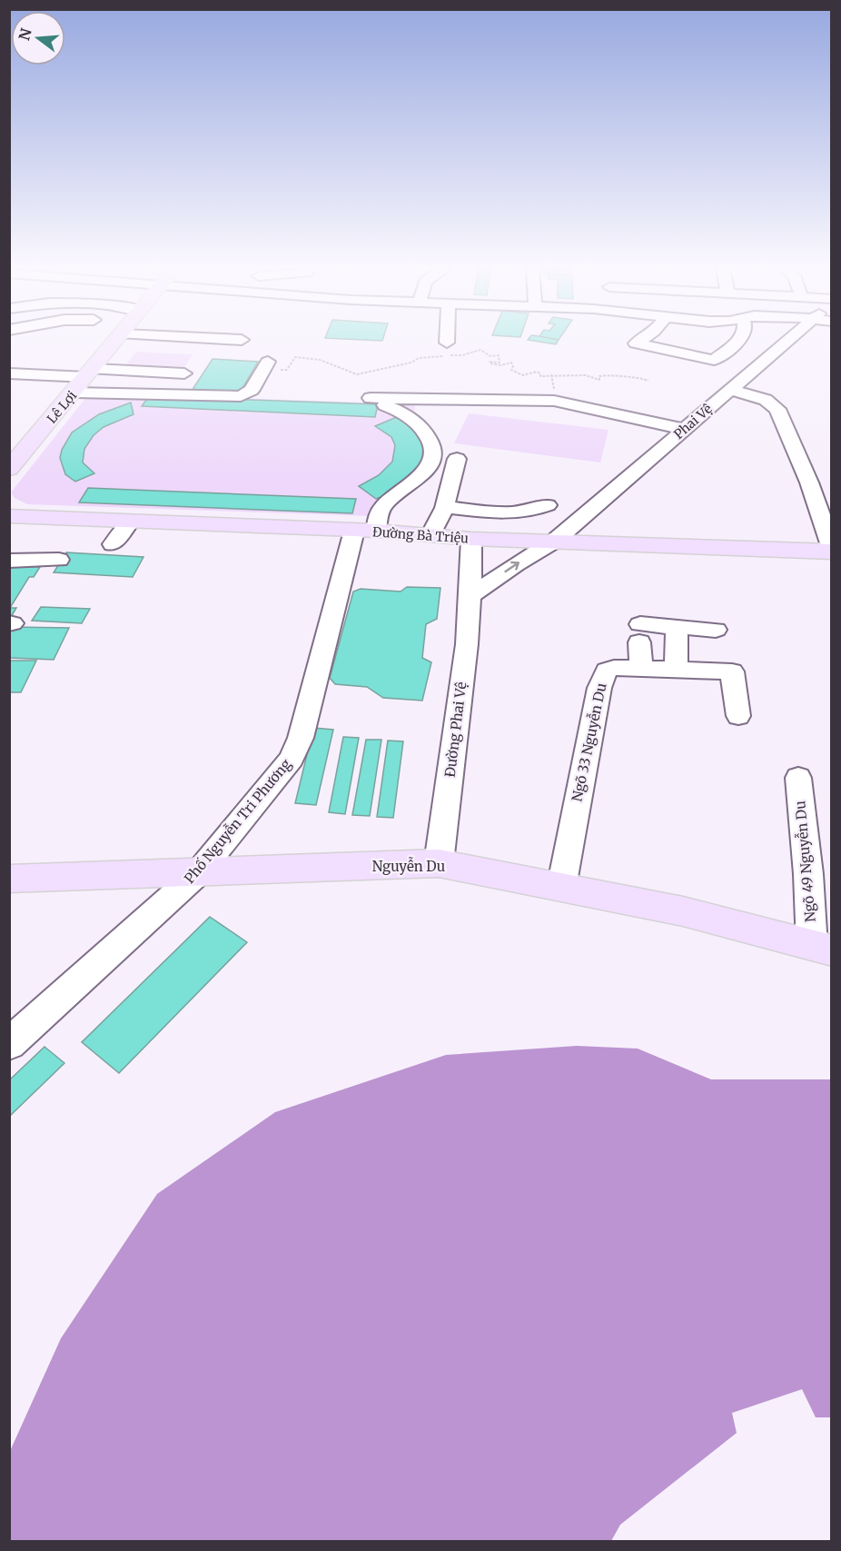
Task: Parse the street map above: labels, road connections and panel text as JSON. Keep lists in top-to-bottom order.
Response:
{
  "streets": {
    "main road": ["Lê Lợi", "Đường Bà Triệu", "Nguyễn Du"],
    "street": [
      "Phai Vệ",
      "Đường Phai Vệ",
      "Ngõ 33 Nguyễn Du",
      "Phố Nguyễn Tri Phương",
      "Ngõ 49 Nguyễn Du"
    ]
  },
  "crossings": [
    ["Phai Vệ", "Đường Bà Triệu"],
    ["Phai Vệ", "Phố Nguyễn Tri Phương"],
    ["Đường Bà Triệu", "Đường Phai Vệ"],
    ["Đường Bà Triệu", "Phố Nguyễn Tri Phương"],
    ["Đường Phai Vệ", "Nguyễn Du"],
    ["Ngõ 33 Nguyễn Du", "Nguyễn Du"],
    ["Phố Nguyễn Tri Phương", "Nguyễn Du"],
    ["Ngõ 49 Nguyễn Du", "Nguyễn Du"]
  ],
  "north": "left"
}
